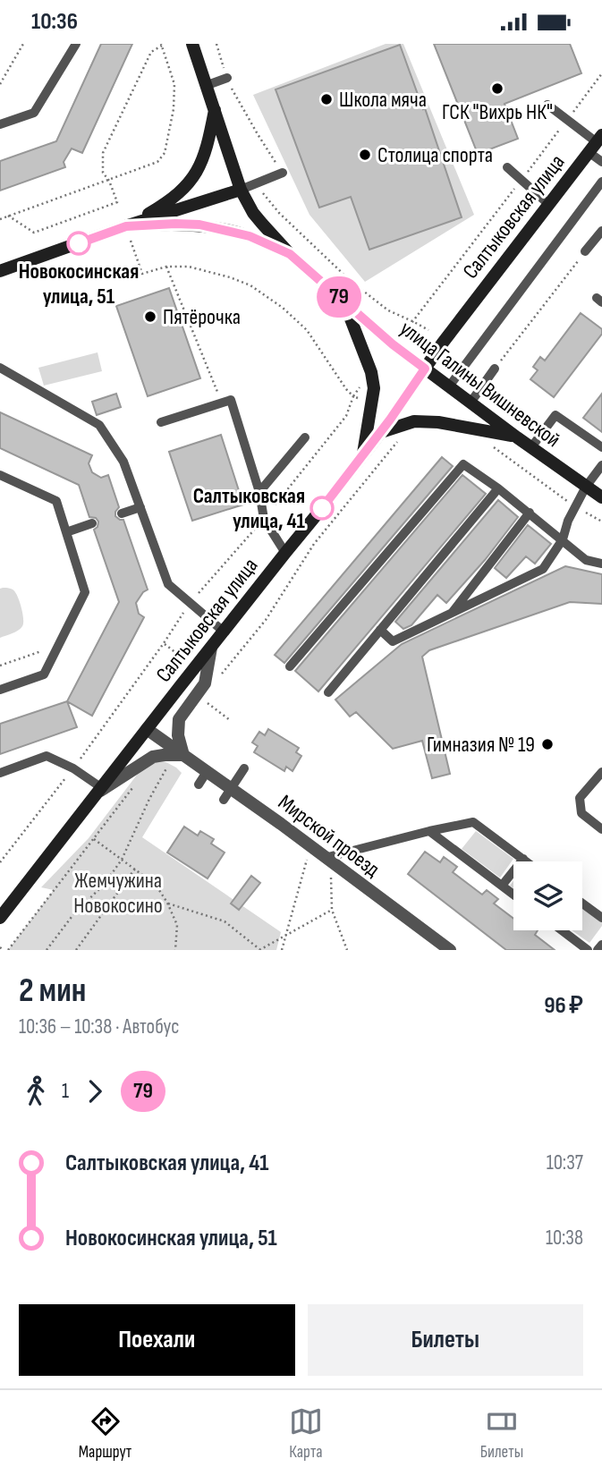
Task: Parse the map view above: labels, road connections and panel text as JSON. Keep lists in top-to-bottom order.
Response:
{
  "streets": {
    "street": ["Салтыковская улица", "улица Галины Вишневской", "Мирской проезд"]
  },
  "crossings": [
    ["Салтыковская улица", "улица Галины Вишневской"],
    ["Салтыковская улица", "Мирской проезд"]
  ],
  "parks": ["Жемчужина Новокосино"],
  "places": [
    "ГСК \"Вихрь НК\"",
    "Школа мяча",
    "Столица спорта",
    "Новокосинская улица, 51",
    "Пятёрочка",
    "Салтыковская улица, 41",
    "Гимназия № 19"
  ],
  "lines": ["bus line 79"],
  "page": {
    "status": "10:36",
    "on_map": "79",
    "heading": ["2 мин", "10:36 – 10:38 · Автобус", "96 ₽"],
    "legs": ["1", "79"],
    "list": [
      {
        "name": "Салтыковская улица, 41",
        "value": "10:37"
      },
      {
        "name": "Новокосинская улица, 51",
        "value": "10:38"
      }
    ],
    "buttons": ["Поехали", "Билеты"],
    "tabs": ["Маршрут", "Карта", "Билеты"]
  }
}
